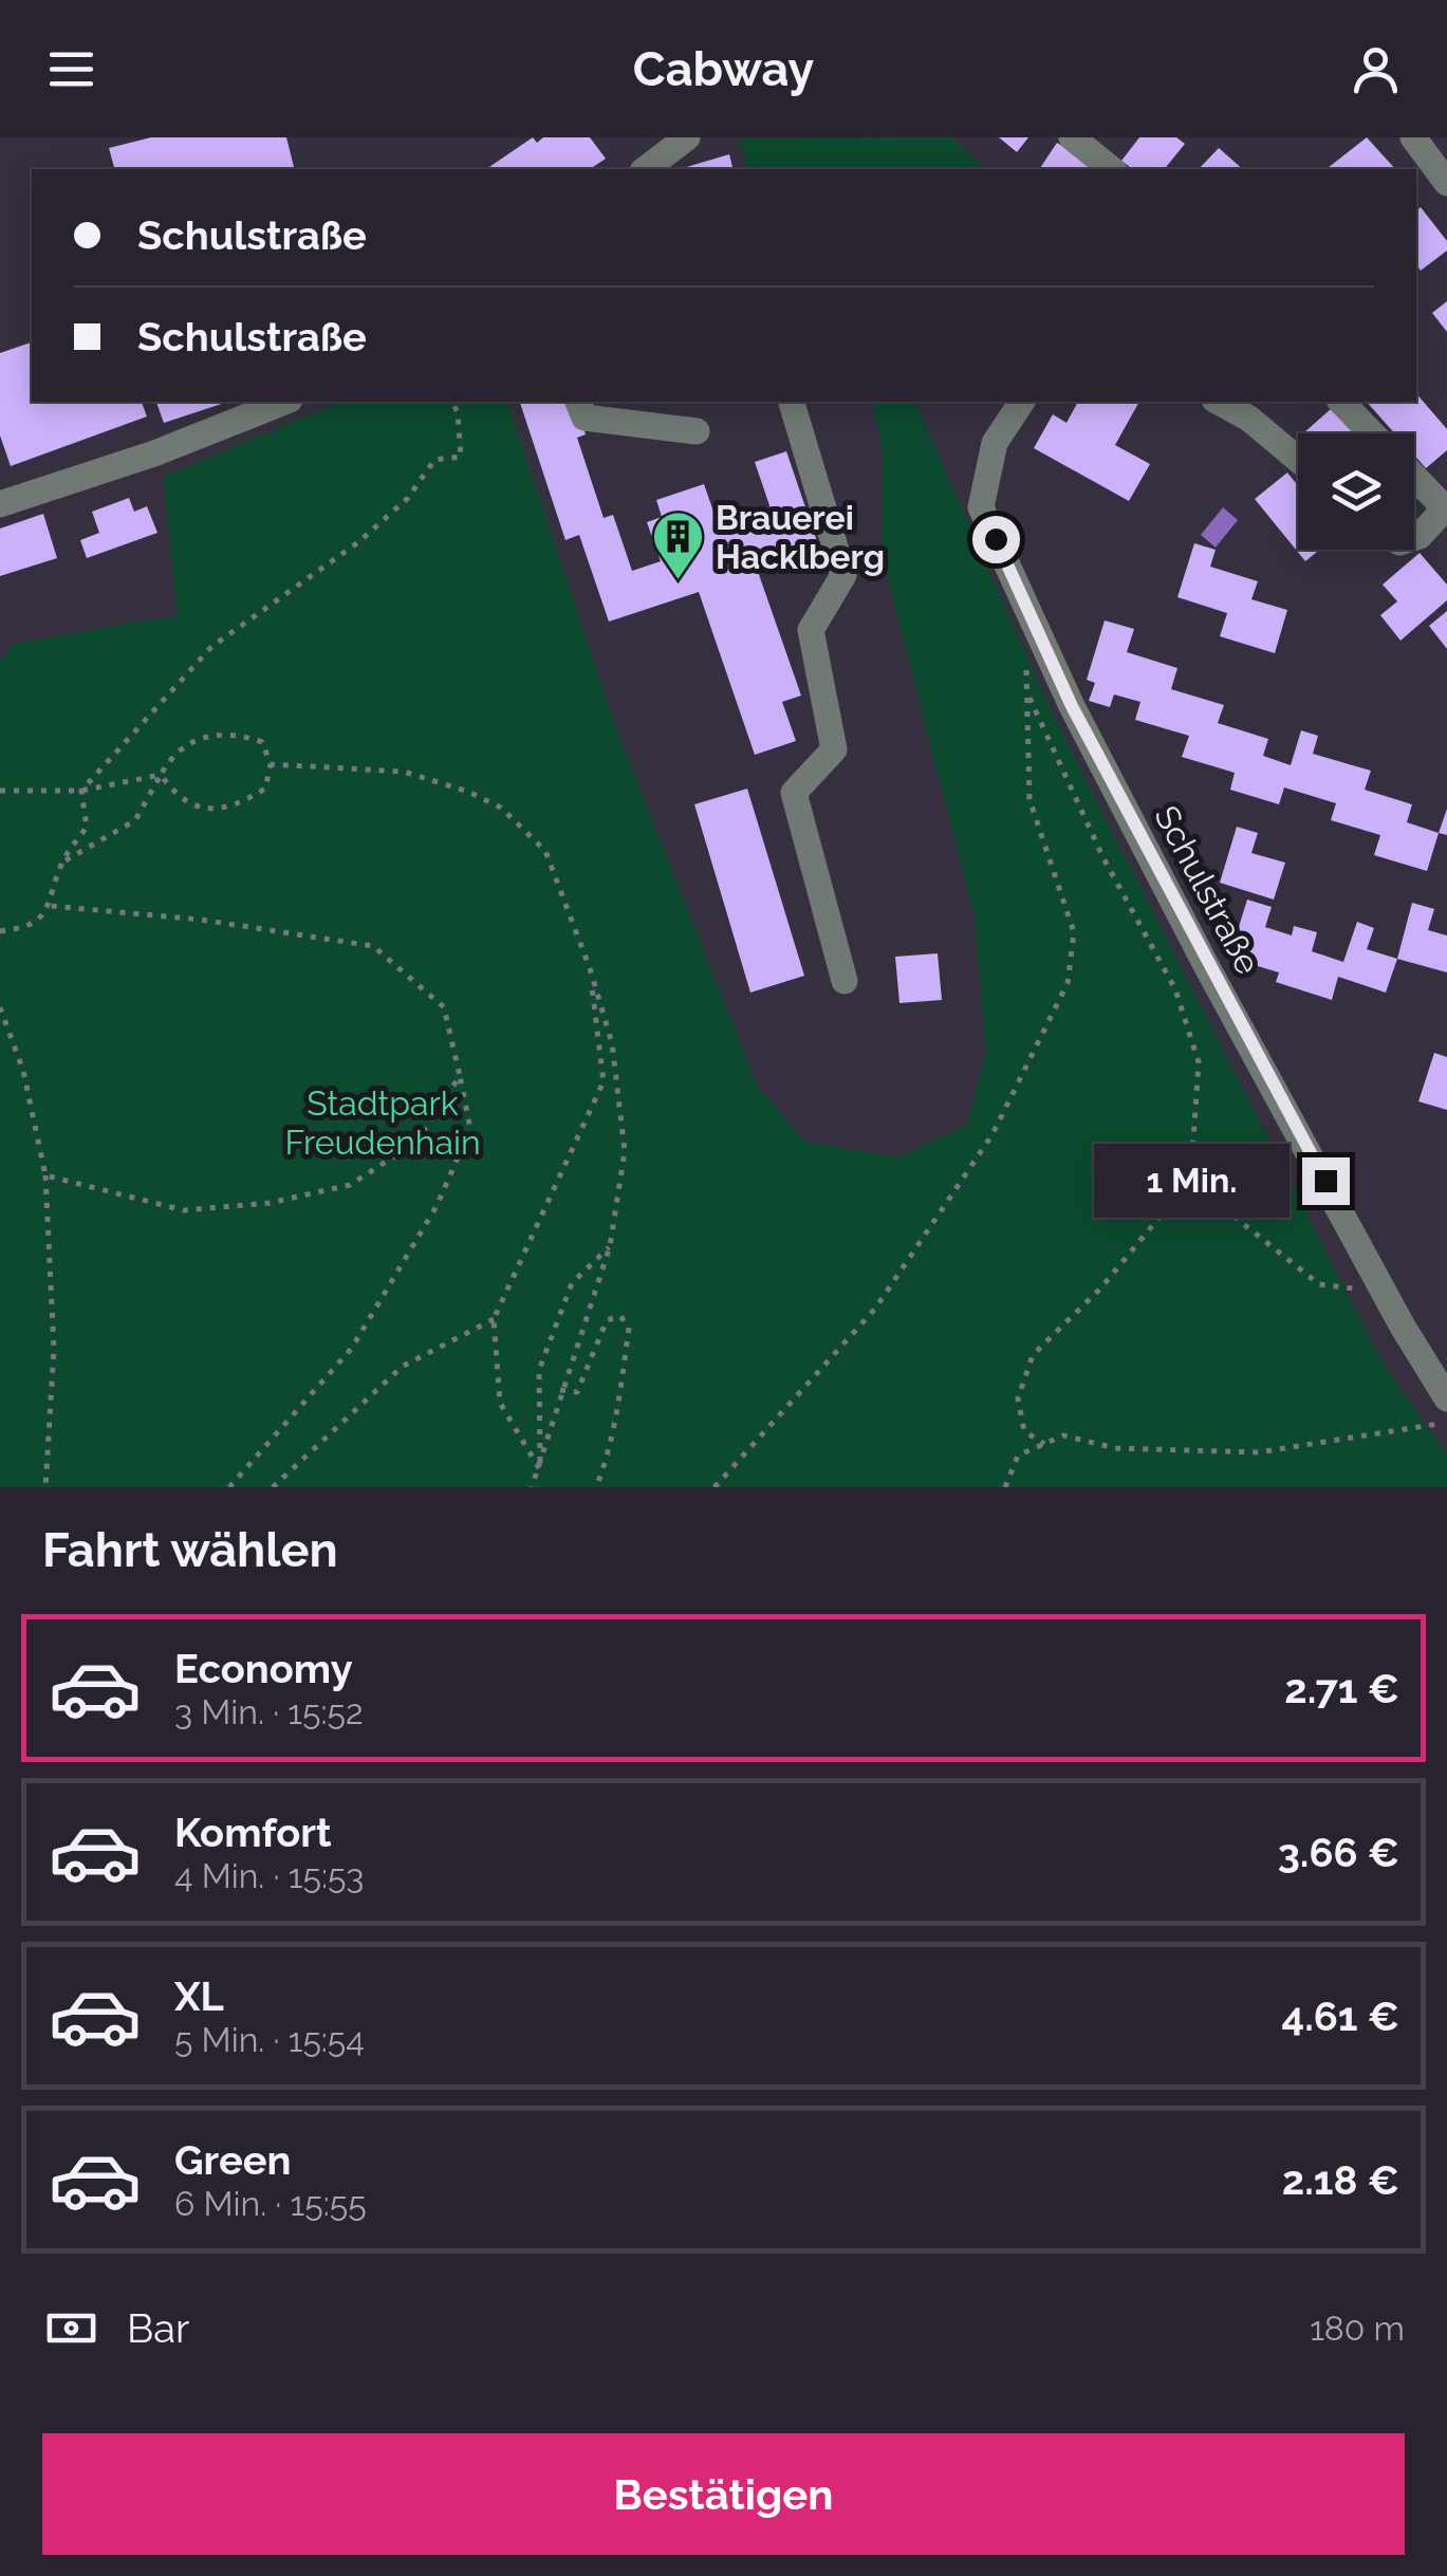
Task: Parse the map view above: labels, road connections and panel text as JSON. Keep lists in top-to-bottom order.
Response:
{
  "streets": {
    "street": ["Schulstraße"]
  },
  "parks": ["Stadtpark Freudenhain"],
  "places": {
    "building": ["Brauerei Hacklberg"]
  },
  "page": {
    "header": "Cabway",
    "banner": ["Schulstraße", "Schulstraße"],
    "bubble": "1 Min.",
    "heading": "Fahrt wählen",
    "list": [
      {
        "name": "Economy",
        "note": "3 Min. · 15:52",
        "value": "2.71 €"
      },
      {
        "name": "Komfort",
        "note": "4 Min. · 15:53",
        "value": "3.66 €"
      },
      {
        "name": "XL",
        "note": "5 Min. · 15:54",
        "value": "4.61 €"
      },
      {
        "name": "Green",
        "note": "6 Min. · 15:55",
        "value": "2.18 €"
      }
    ],
    "pay": ["Bar", "180 m"],
    "buttons": "Bestätigen"
  }
}
